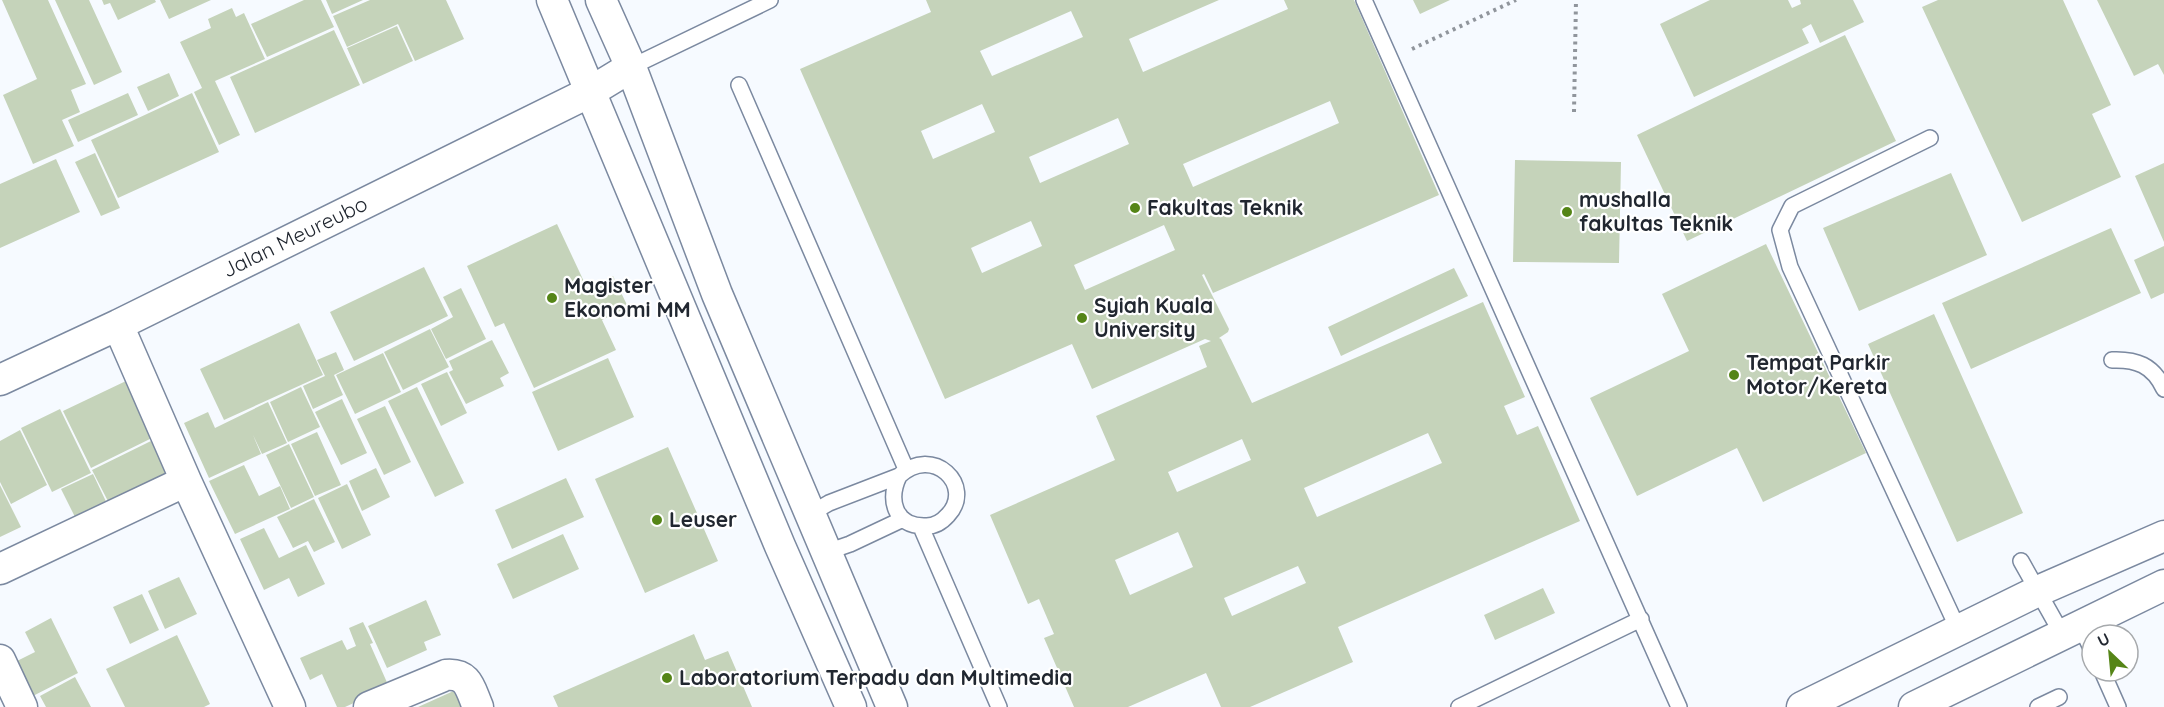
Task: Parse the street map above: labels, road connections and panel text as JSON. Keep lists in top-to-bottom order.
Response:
{
  "streets": {
    "street": ["Jalan Meureubo"]
  },
  "places": [
    "Fakultas Teknik",
    "mushalla fakultas Teknik",
    "Magister Ekonomi MM",
    "Syiah Kuala University",
    "Tempat Parkir Motor/Kereta",
    "Leuser",
    "Laboratorium Terpadu dan Multimedia"
  ],
  "north": "top left"
}
